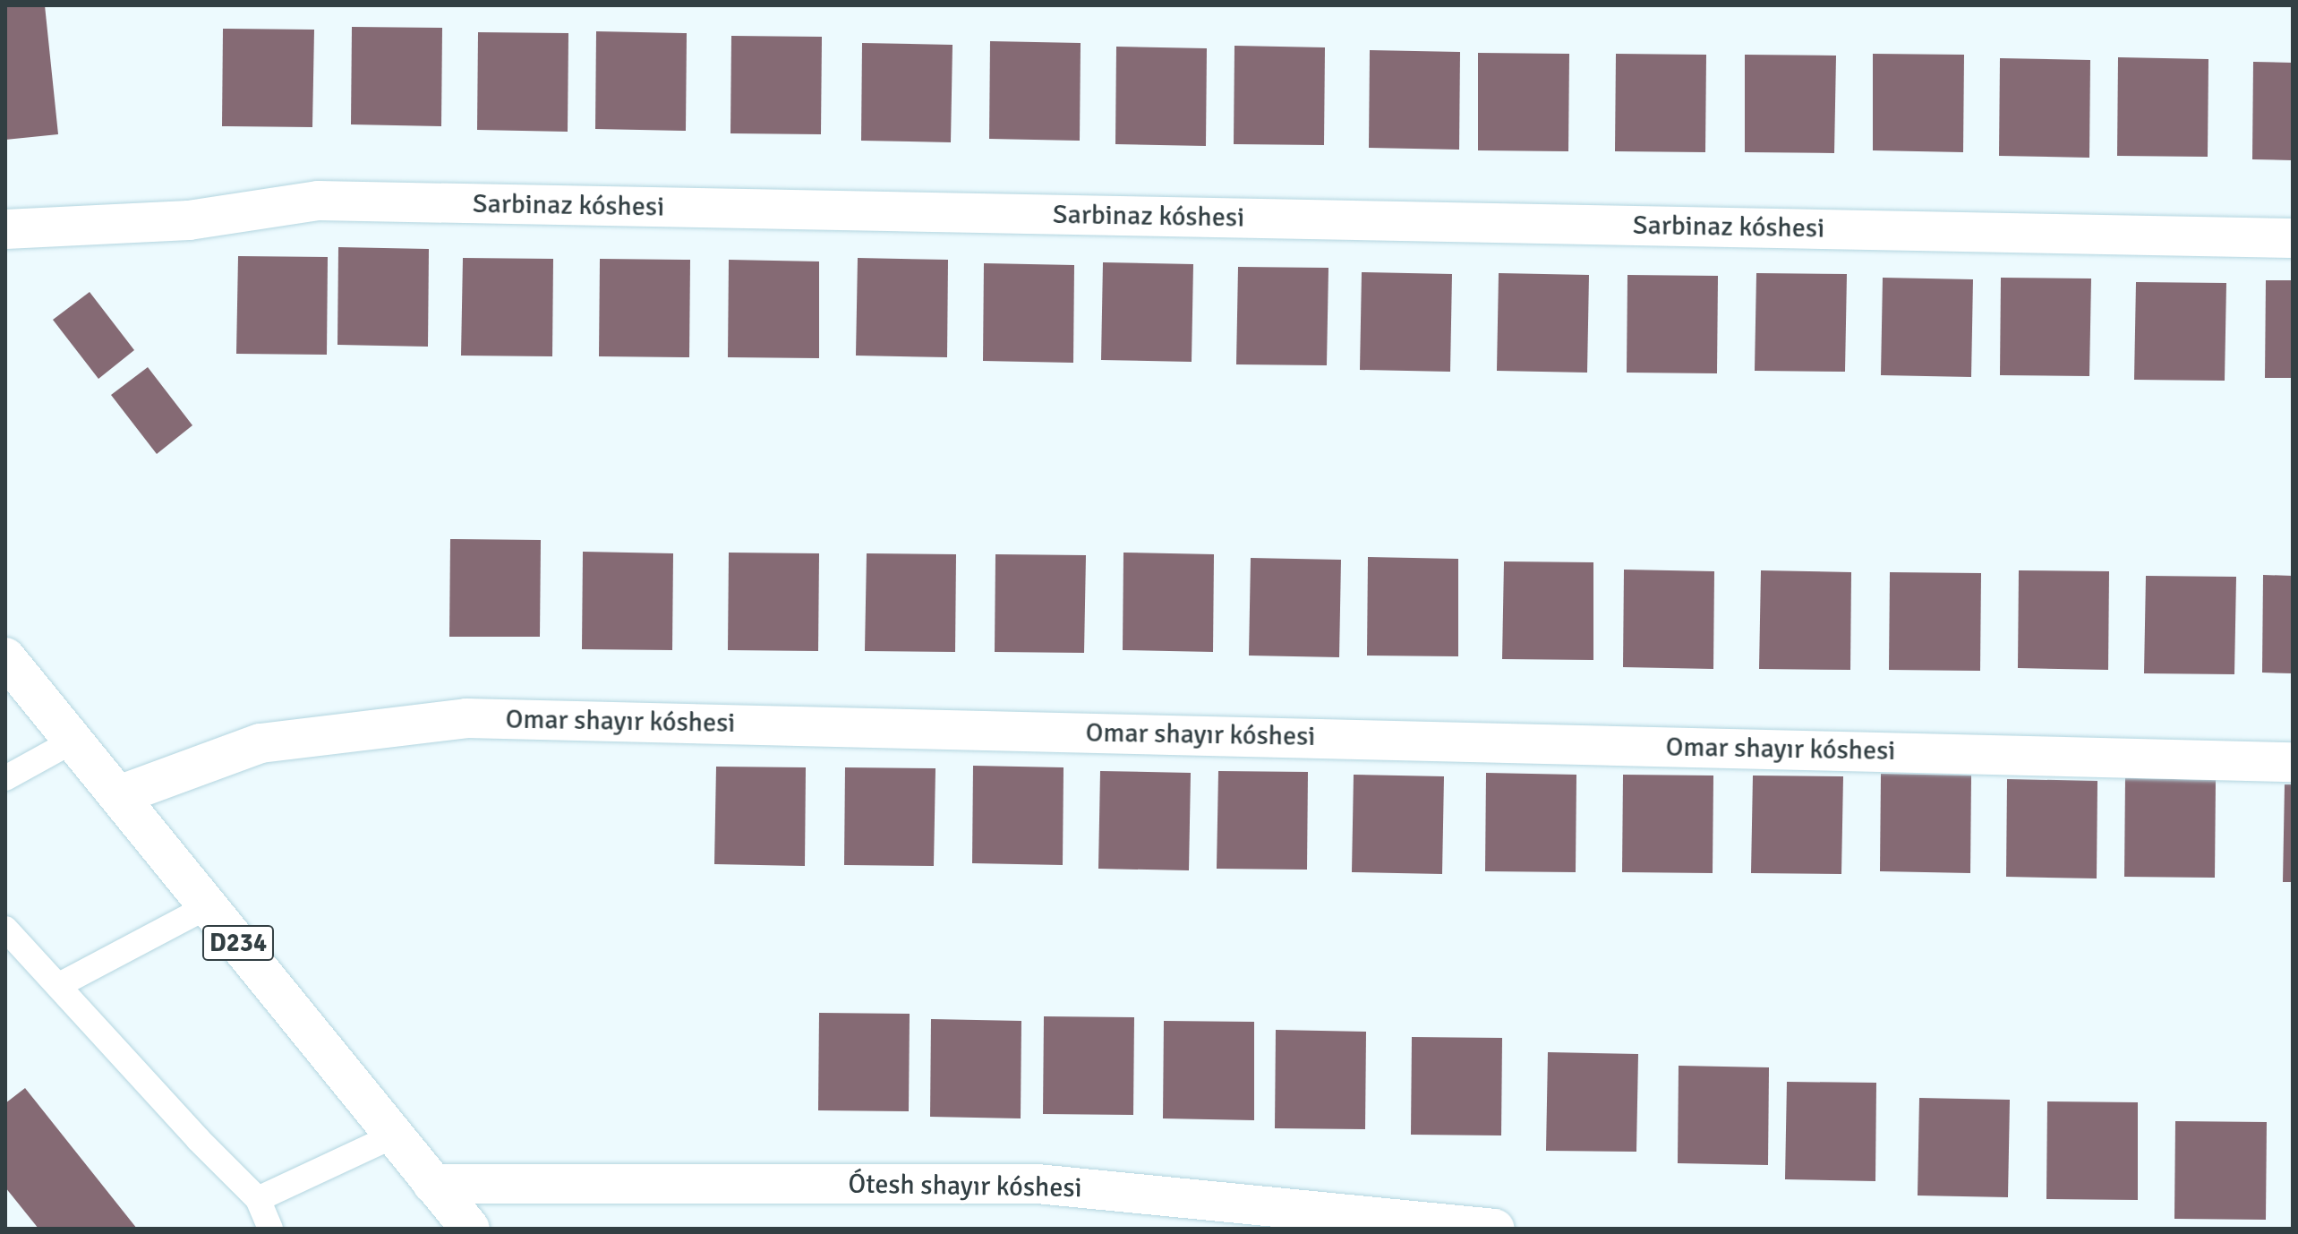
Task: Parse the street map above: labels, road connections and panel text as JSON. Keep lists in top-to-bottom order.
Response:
{
  "streets": {
    "street": [
      "Sarbinaz kóshesi",
      "Omar shayır kóshesi",
      "D234",
      "Ótesh shayır kóshesi"
    ]
  },
  "crossings": [
    ["Omar shayır kóshesi", "D234"],
    ["D234", "Ótesh shayır kóshesi"]
  ]
}
